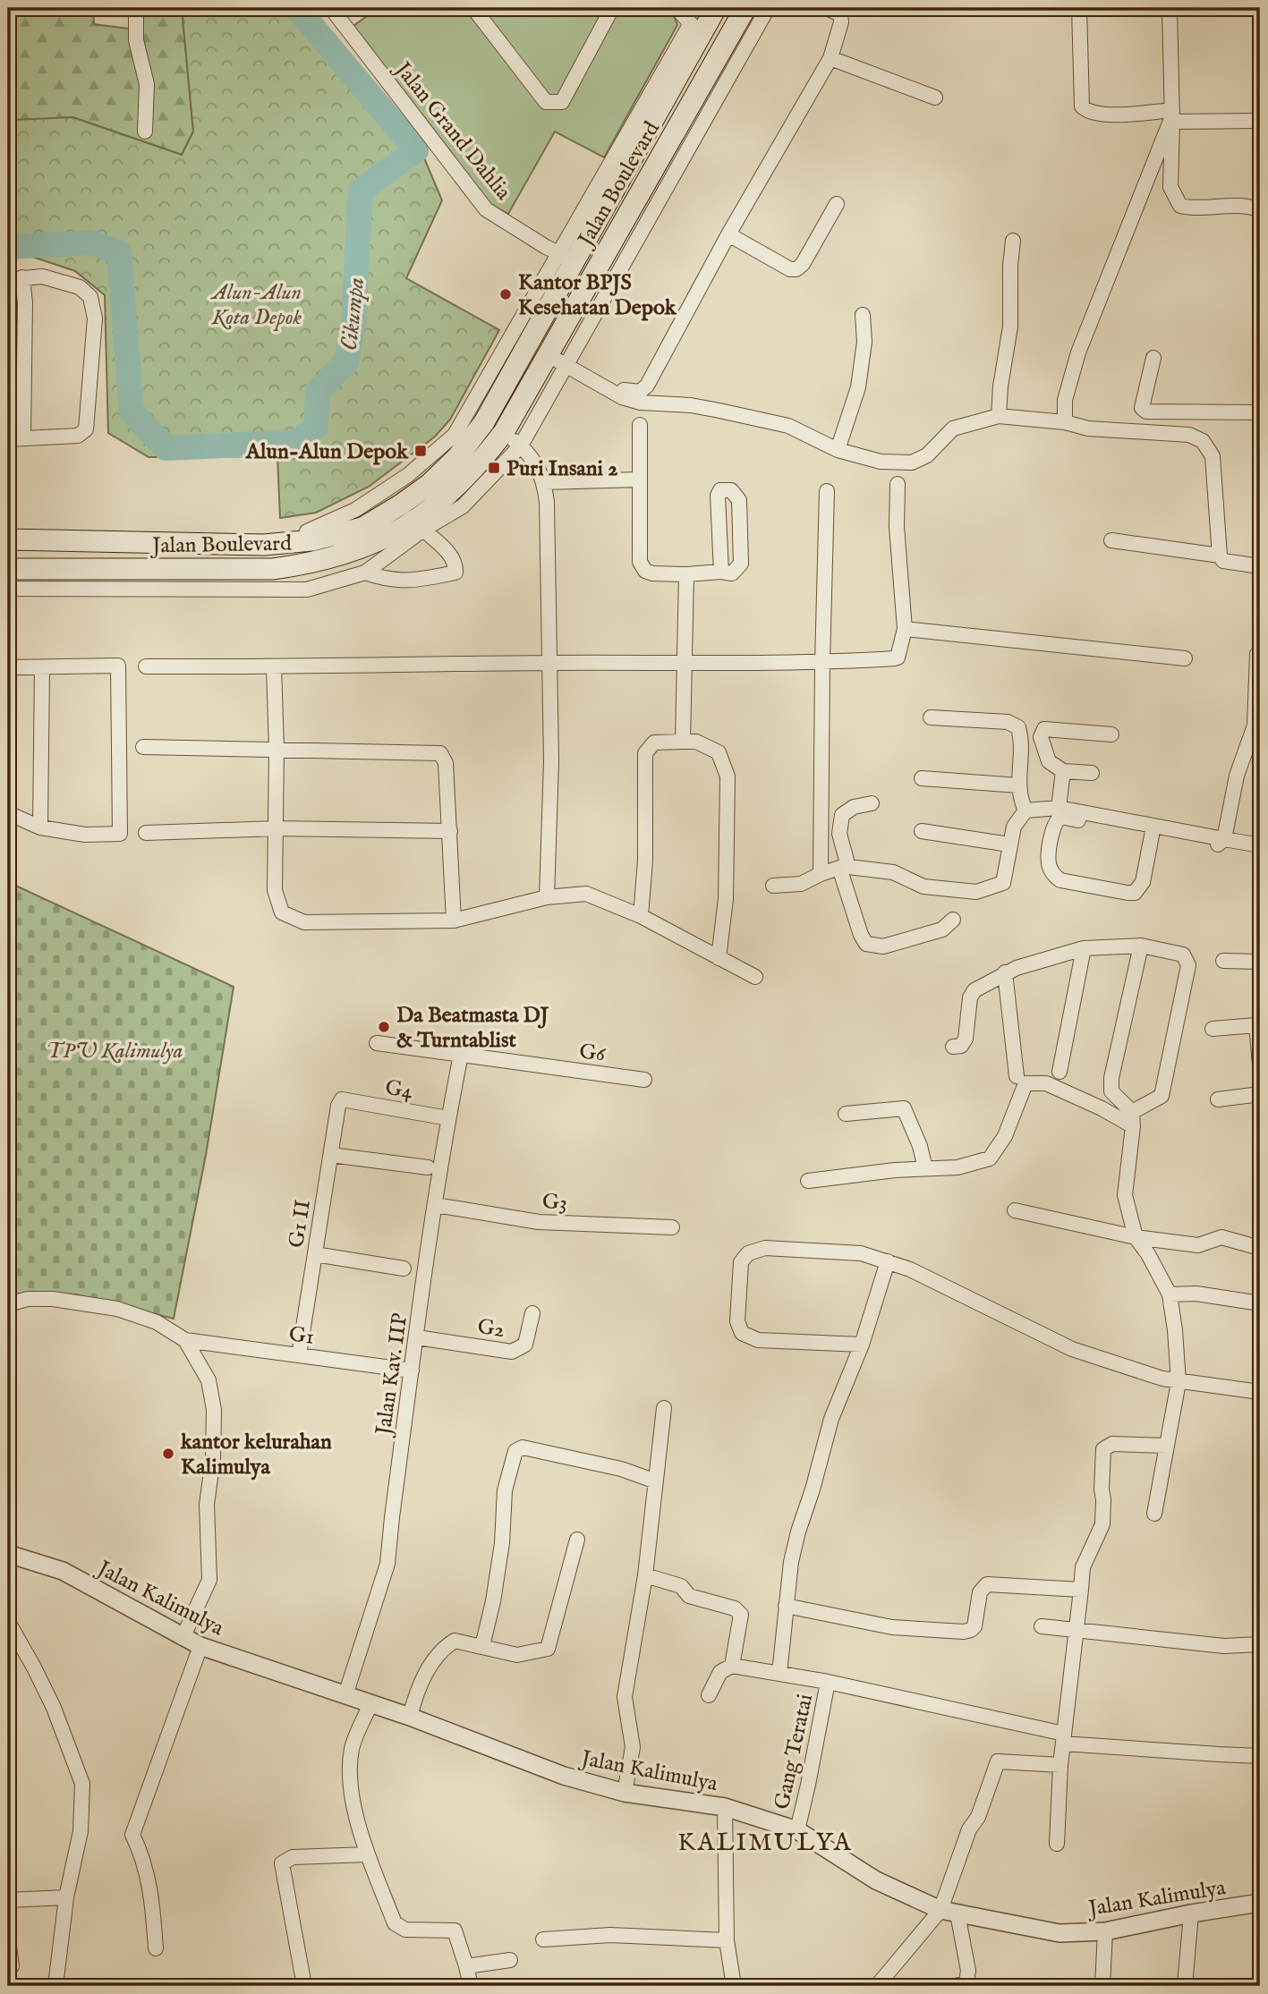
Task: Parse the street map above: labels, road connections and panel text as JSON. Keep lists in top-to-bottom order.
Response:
{
  "streets": {
    "main road": ["Jalan Boulevard"],
    "street": [
      "Jalan Grand Dahlia",
      "G6",
      "G4",
      "G3",
      "G1 II",
      "G2",
      "G1",
      "Jalan Kav. IIP",
      "Jalan Kalimulya",
      "Gang Teratai"
    ]
  },
  "crossings": [
    ["Jalan Grand Dahlia", "Jalan Boulevard"],
    ["G6", "Jalan Kav. IIP"],
    ["G4", "G1 II"],
    ["G4", "Jalan Kav. IIP"],
    ["G3", "Jalan Kav. IIP"],
    ["G1 II", "G1"],
    ["G2", "Jalan Kav. IIP"],
    ["G1", "Jalan Kav. IIP"],
    ["Jalan Kav. IIP", "Jalan Kalimulya"],
    ["Jalan Kalimulya", "Gang Teratai"]
  ],
  "districts": ["KALIMULYA"],
  "water": ["Cikumpa"],
  "parks": ["Alun-Alun Kota Depok", "TPU Kalimulya"],
  "places": {
    "other": ["Kantor BPJS Kesehatan Depok", "Da Beatmasta DJ & Turntablist", "kantor kelurahan Kalimulya"],
    "transit": ["Alun-Alun Depok", "Puri Insani 2"]
  }
}
